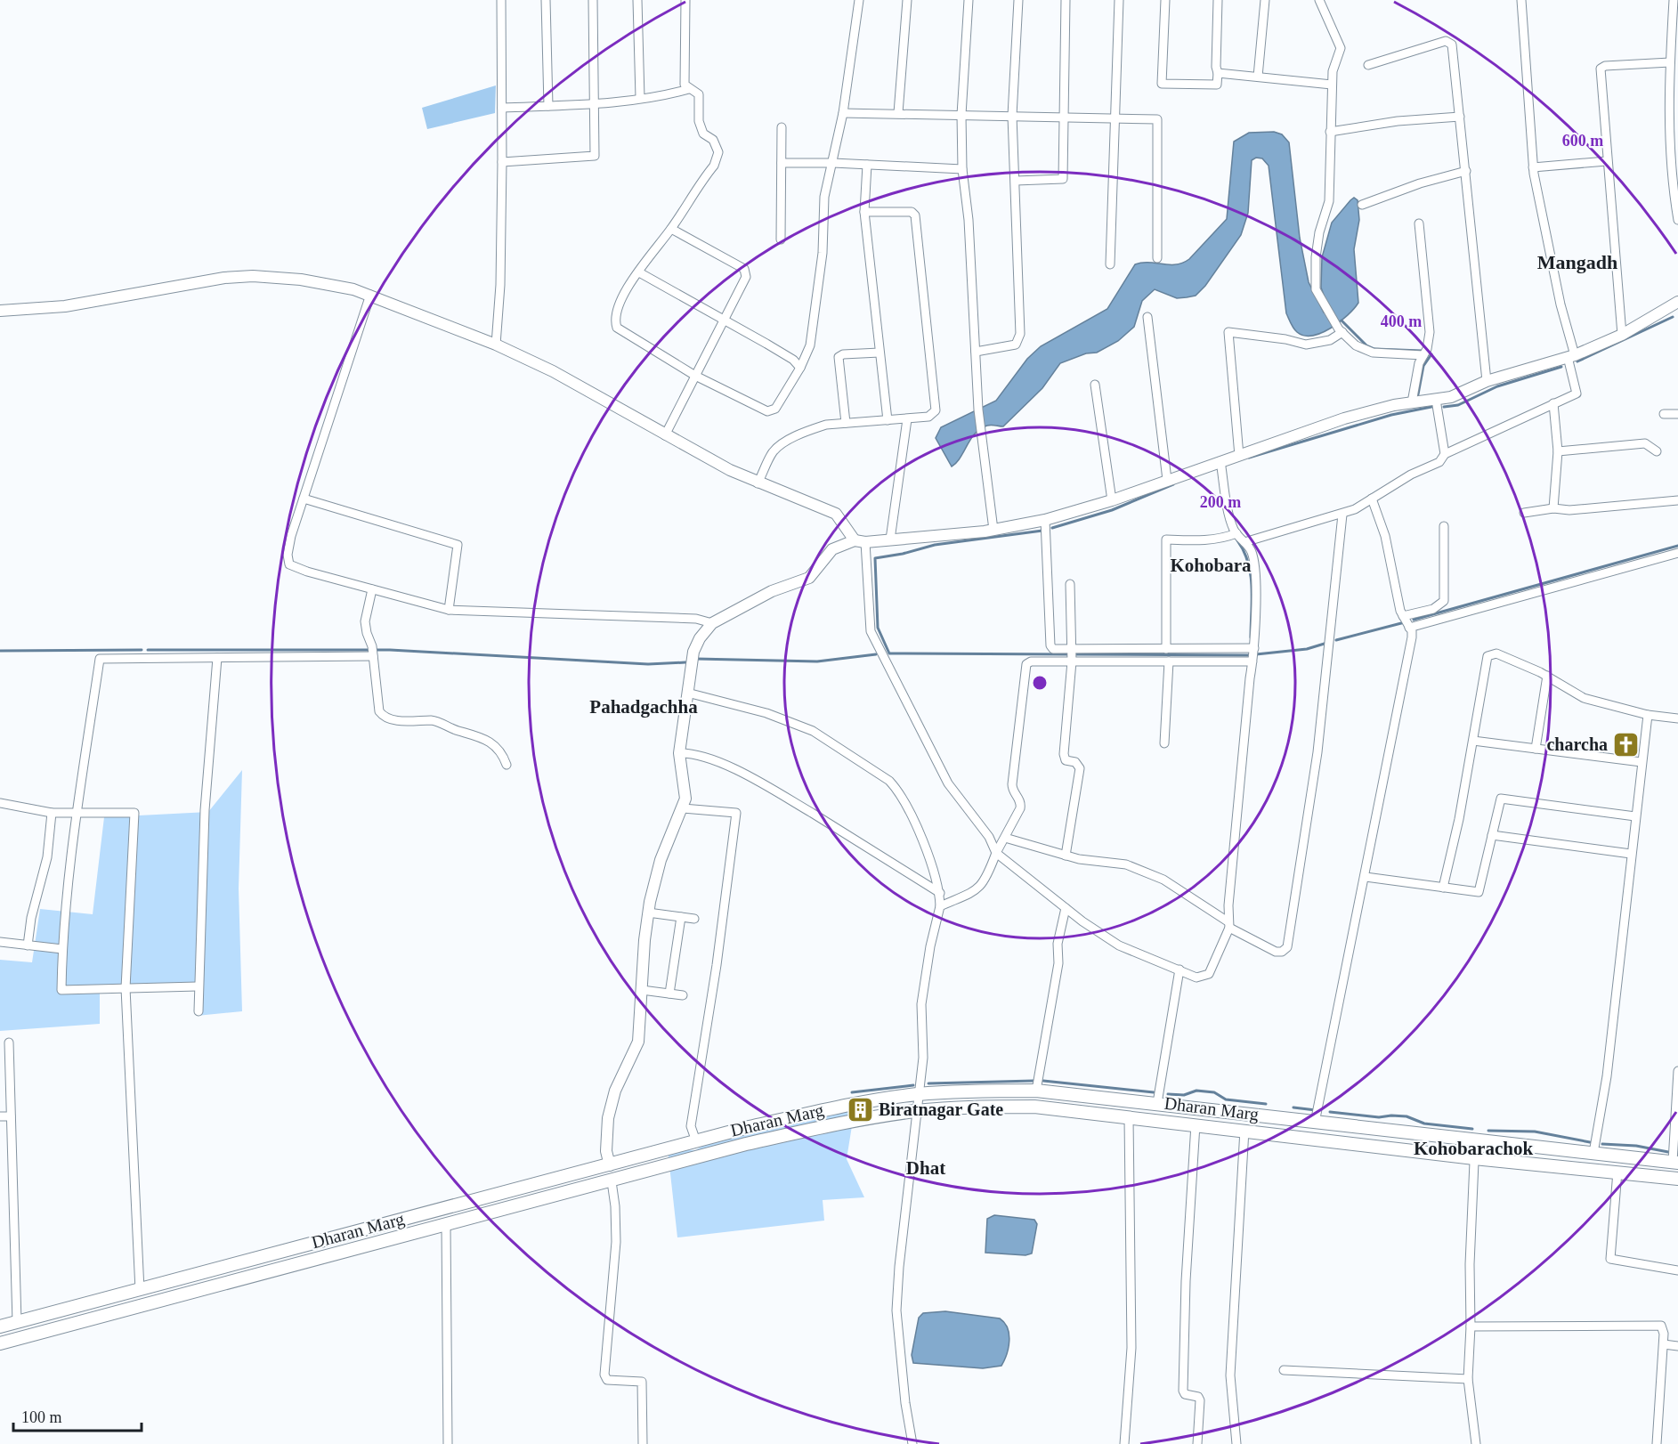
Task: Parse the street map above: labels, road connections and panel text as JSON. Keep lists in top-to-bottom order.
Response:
{
  "streets": {
    "main road": ["Dharan Marg"]
  },
  "districts": [
    "Mangadh",
    "Kohobara",
    "Pahadgachha",
    "Kohobarachok",
    "Dhat"
  ],
  "places": {
    "church": ["charcha"],
    "building": ["Biratnagar Gate"]
  },
  "scale_bar": "100 m",
  "rings": ["600 m", "400 m", "200 m"]
}
